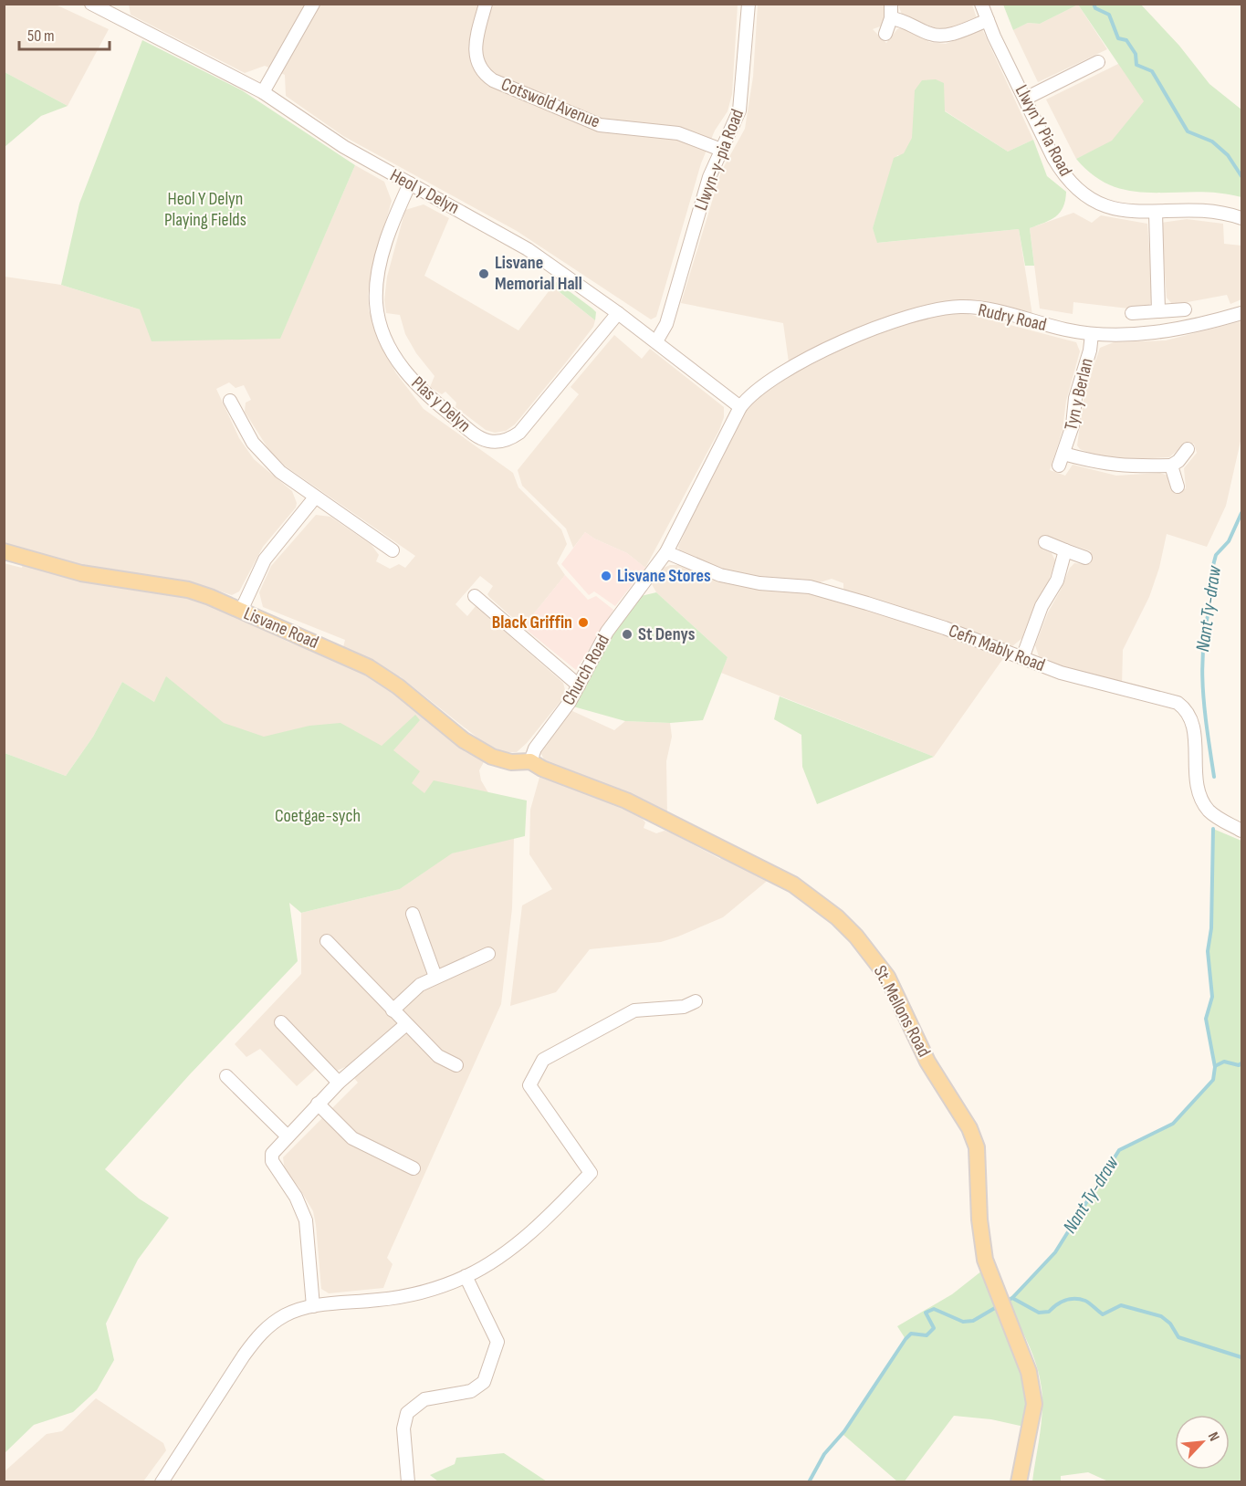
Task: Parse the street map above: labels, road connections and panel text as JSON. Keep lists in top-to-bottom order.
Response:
{
  "streets": {
    "main road": ["Lisvane Road", "St. Mellons Road"],
    "street": [
      "Cotswold Avenue",
      "Llwyn Y Pia Road",
      "Llwyn-y-pia Road",
      "Heol y Delyn",
      "Rudry Road",
      "Tyn y Berlan",
      "Plas y Delyn",
      "Cefn Mably Road",
      "Church Road"
    ]
  },
  "crossings": [
    ["Cotswold Avenue", "Llwyn-y-pia Road"],
    ["Llwyn-y-pia Road", "Heol y Delyn"],
    ["Heol y Delyn", "Rudry Road"],
    ["Heol y Delyn", "Plas y Delyn"],
    ["Heol y Delyn", "Church Road"],
    ["Rudry Road", "Tyn y Berlan"],
    ["Rudry Road", "Church Road"],
    ["Lisvane Road", "Church Road"],
    ["Lisvane Road", "St. Mellons Road"],
    ["Cefn Mably Road", "Church Road"],
    ["Church Road", "St. Mellons Road"]
  ],
  "water": ["Nant Ty-draw"],
  "parks": ["Heol Y Delyn Playing Fields", "Coetgae-sych"],
  "places": [
    "Lisvane Memorial Hall",
    "Lisvane Stores",
    "Black Griffin",
    "St Denys"
  ],
  "scale_bar": "50 m",
  "north": "top right"
}
